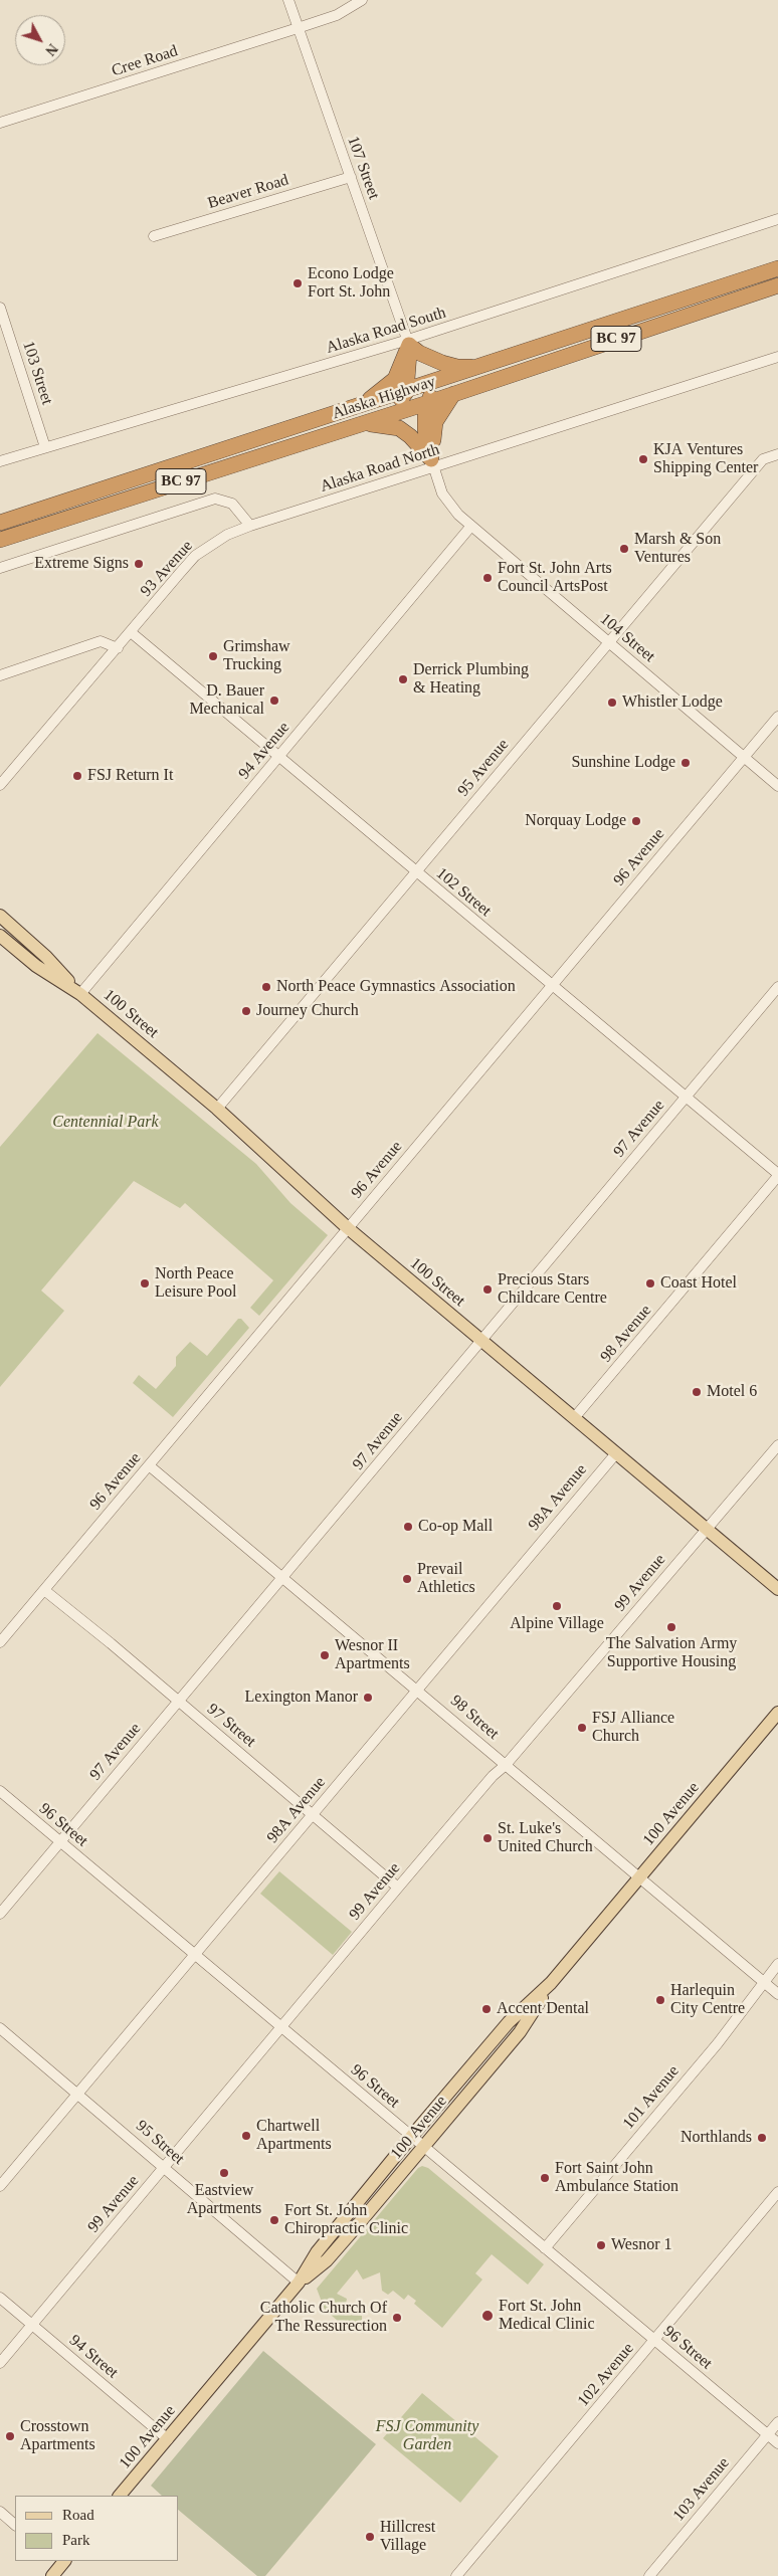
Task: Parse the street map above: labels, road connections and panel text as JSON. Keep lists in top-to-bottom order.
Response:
{
  "streets": {
    "highway": ["BC 97", "Alaska Highway"],
    "main road": ["100 Street", "100 Avenue"],
    "street": [
      "Cree Road",
      "107 Street",
      "Beaver Road",
      "Alaska Road South",
      "103 Street",
      "Alaska Road North",
      "93 Avenue",
      "104 Street",
      "94 Avenue",
      "95 Avenue",
      "96 Avenue",
      "102 Street",
      "97 Avenue",
      "98 Avenue",
      "98A Avenue",
      "99 Avenue",
      "98 Street",
      "97 Street",
      "96 Street",
      "101 Avenue",
      "95 Street",
      "94 Street",
      "102 Avenue",
      "103 Avenue"
    ]
  },
  "crossings": [
    ["Cree Road", "107 Street"],
    ["107 Street", "Beaver Road"],
    ["107 Street", "Alaska Road South"],
    ["Alaska Road South", "103 Street"],
    ["Alaska Road North", "93 Avenue"],
    ["Alaska Road North", "104 Street"],
    ["93 Avenue", "102 Street"],
    ["104 Street", "94 Avenue"],
    ["104 Street", "95 Avenue"],
    ["104 Street", "96 Avenue"],
    ["94 Avenue", "102 Street"],
    ["94 Avenue", "100 Street"],
    ["95 Avenue", "102 Street"],
    ["95 Avenue", "100 Street"],
    ["96 Avenue", "102 Street"],
    ["96 Avenue", "100 Street"],
    ["96 Avenue", "98 Street"],
    ["96 Avenue", "97 Street"],
    ["102 Street", "97 Avenue"],
    ["102 Street", "98 Avenue"],
    ["100 Street", "97 Avenue"],
    ["100 Street", "98 Avenue"],
    ["100 Street", "98A Avenue"],
    ["100 Street", "99 Avenue"],
    ["97 Avenue", "98 Street"],
    ["97 Avenue", "97 Street"],
    ["97 Avenue", "96 Street"],
    ["98A Avenue", "98 Street"],
    ["98A Avenue", "97 Street"],
    ["98A Avenue", "96 Street"],
    ["98A Avenue", "95 Street"],
    ["99 Avenue", "98 Street"],
    ["99 Avenue", "97 Street"],
    ["99 Avenue", "96 Street"],
    ["99 Avenue", "95 Street"],
    ["99 Avenue", "94 Street"],
    ["98 Street", "100 Avenue"],
    ["98 Street", "101 Avenue"],
    ["100 Avenue", "96 Street"],
    ["100 Avenue", "95 Street"],
    ["100 Avenue", "94 Street"],
    ["96 Street", "101 Avenue"],
    ["96 Street", "102 Avenue"],
    ["96 Street", "103 Avenue"]
  ],
  "parks": ["Centennial Park", "FSJ Community Garden"],
  "places": [
    "Econo Lodge Fort St. John",
    "KJA Ventures Shipping Center",
    "Marsh & Son Ventures",
    "Extreme Signs",
    "Fort St. John Arts Council ArtsPost",
    "Grimshaw Trucking",
    "Derrick Plumbing & Heating",
    "D. Bauer Mechanical",
    "Whistler Lodge",
    "Sunshine Lodge",
    "FSJ Return It",
    "Norquay Lodge",
    "North Peace Gymnastics Association",
    "Journey Church",
    "North Peace Leisure Pool",
    "Coast Hotel",
    "Precious Stars Childcare Centre",
    "Motel 6",
    "Co-op Mall",
    "Prevail Athletics",
    "Alpine Village",
    "The Salvation Army Supportive Housing",
    "Wesnor II Apartments",
    "Lexington Manor",
    "FSJ Alliance Church",
    "St. Luke's United Church",
    "Harlequin City Centre",
    "Accent Dental",
    "Chartwell Apartments",
    "Northlands",
    "Eastview Apartments",
    "Fort Saint John Ambulance Station",
    "Fort St. John Chiropractic Clinic",
    "Wesnor 1",
    "Fort St. John Medical Clinic",
    "Catholic Church Of The Ressurection",
    "Crosstown Apartments",
    "Hillcrest Village"
  ],
  "legend": ["Road", "Park"],
  "north": "bottom right"
}
